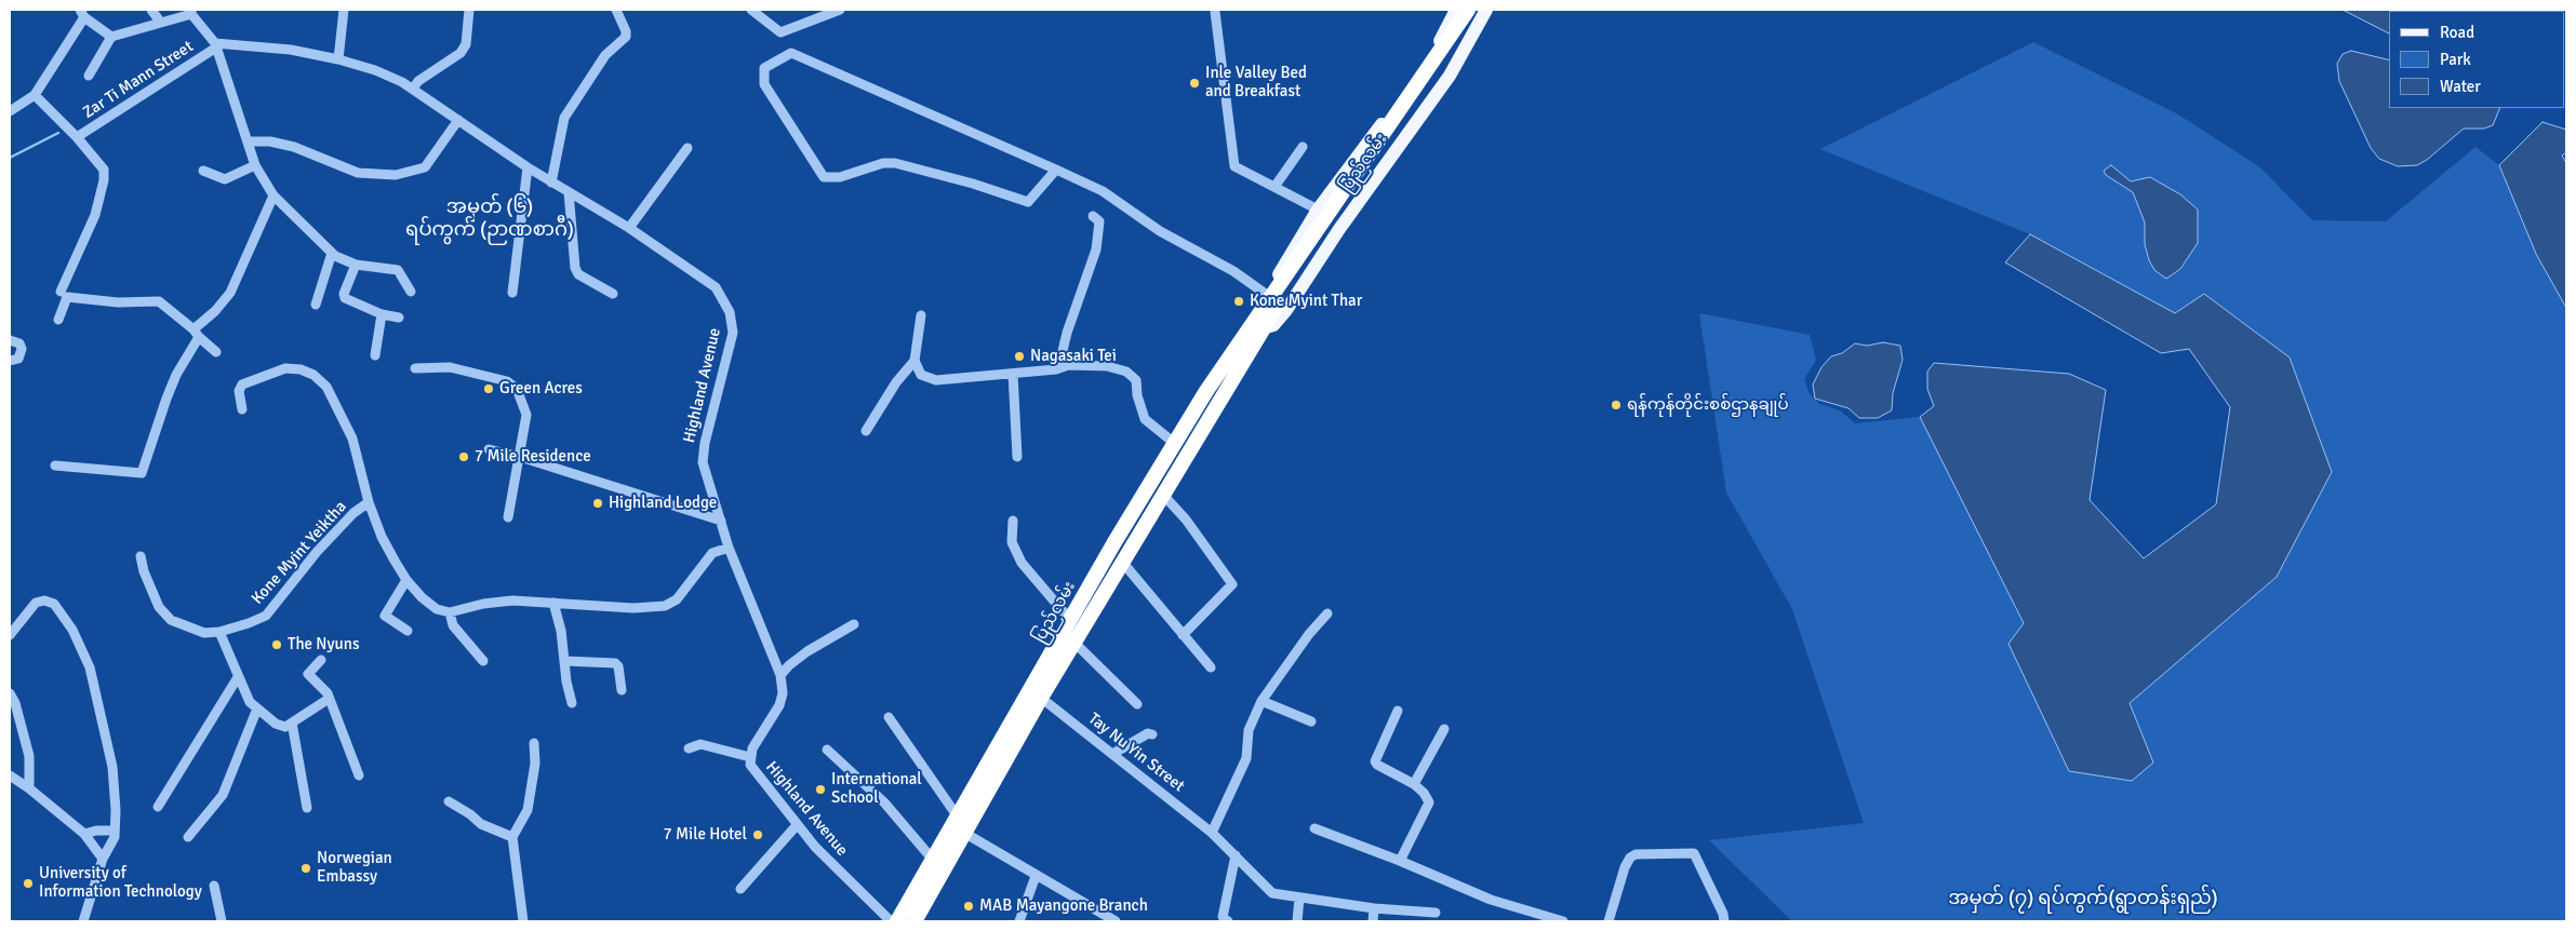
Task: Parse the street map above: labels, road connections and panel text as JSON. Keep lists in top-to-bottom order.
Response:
{
  "streets": {
    "highway": ["ပြည်လမ်း"],
    "street": [
      "Zar Ti Mann Street",
      "Highland Avenue",
      "Kone Myint Yeiktha",
      "Tay Nu Yin Street"
    ]
  },
  "crossings": [
    ["Zar Ti Mann Street", "Highland Avenue"],
    ["ပြည်လမ်း", "Tay Nu Yin Street"]
  ],
  "districts": ["အမှတ် (၆) ရပ်ကွက် (ဉာဏစာဂီ)", "အမှတ် (၇) ရပ်ကွက်(ရွာတန်းရှည်)"],
  "places": [
    "Inle Valley Bed and Breakfast",
    "Kone Myint Thar",
    "Nagasaki Tei",
    "Green Acres",
    "ရန်ကုန်တိုင်းစစ်ဌာနချုပ်",
    "7 Mile Residence",
    "Highland Lodge",
    "The Nyuns",
    "International School",
    "7 Mile Hotel",
    "Norwegian Embassy",
    "University of Information Technology",
    "MAB Mayangone Branch"
  ],
  "legend": ["Road", "Park", "Water"]
}
